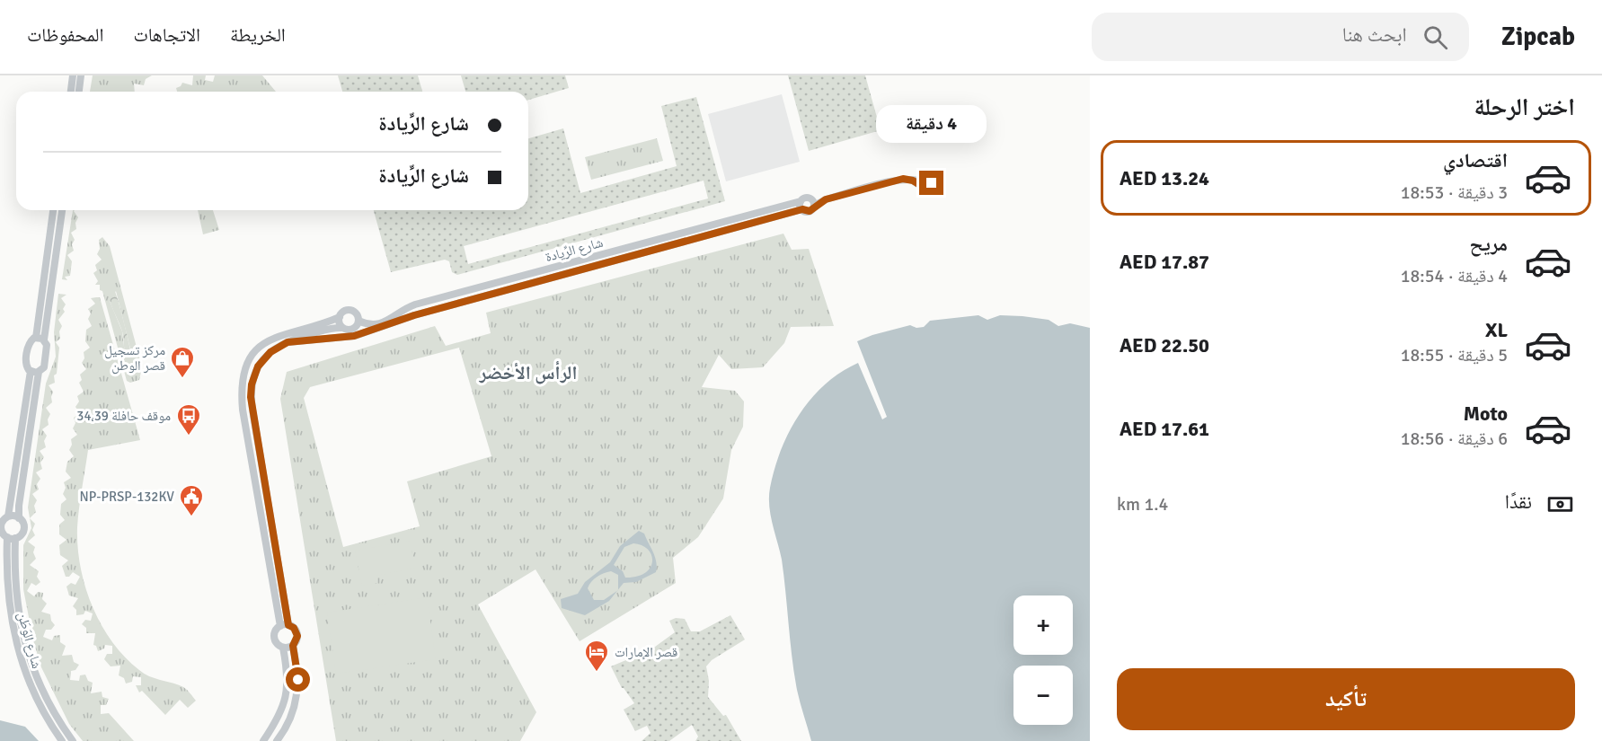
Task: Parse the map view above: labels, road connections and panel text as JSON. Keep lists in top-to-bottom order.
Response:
{
  "streets": {
    "street": ["شارع الرِّيادة", "شارع الوَطَن"]
  },
  "districts": ["الرأس الأخضر"],
  "places": {
    "shop": ["مركز تسجيل قصر الوطن"],
    "bus stop": ["موقف حافلة 34،39"],
    "public building": ["NP-PRSP-132KV"],
    "hotel": ["قصر الإمارات"]
  },
  "page": {
    "header": "Zipcab",
    "search": "ابحث هنا",
    "nav": ["الخريطة", "الاتجاهات", "المحفوظات"],
    "heading": "اختر الرحلة",
    "banner": ["شارع الرِّيادة", "شارع الرِّيادة"],
    "bubble": "4 دقيقة",
    "list": [
      {
        "name": "اقتصادي",
        "note": "3 دقيقة · 18:53",
        "value": "AED 13.24"
      },
      {
        "name": "مريح",
        "note": "4 دقيقة · 18:54",
        "value": "AED 17.87"
      },
      {
        "name": "XL",
        "note": "5 دقيقة · 18:55",
        "value": "AED 22.50"
      },
      {
        "name": "Moto",
        "note": "6 دقيقة · 18:56",
        "value": "AED 17.61"
      }
    ],
    "pay": ["نقدًا", "1.4 km"],
    "map_buttons": ["+", "−"],
    "buttons": "تأكيد"
  }
}
